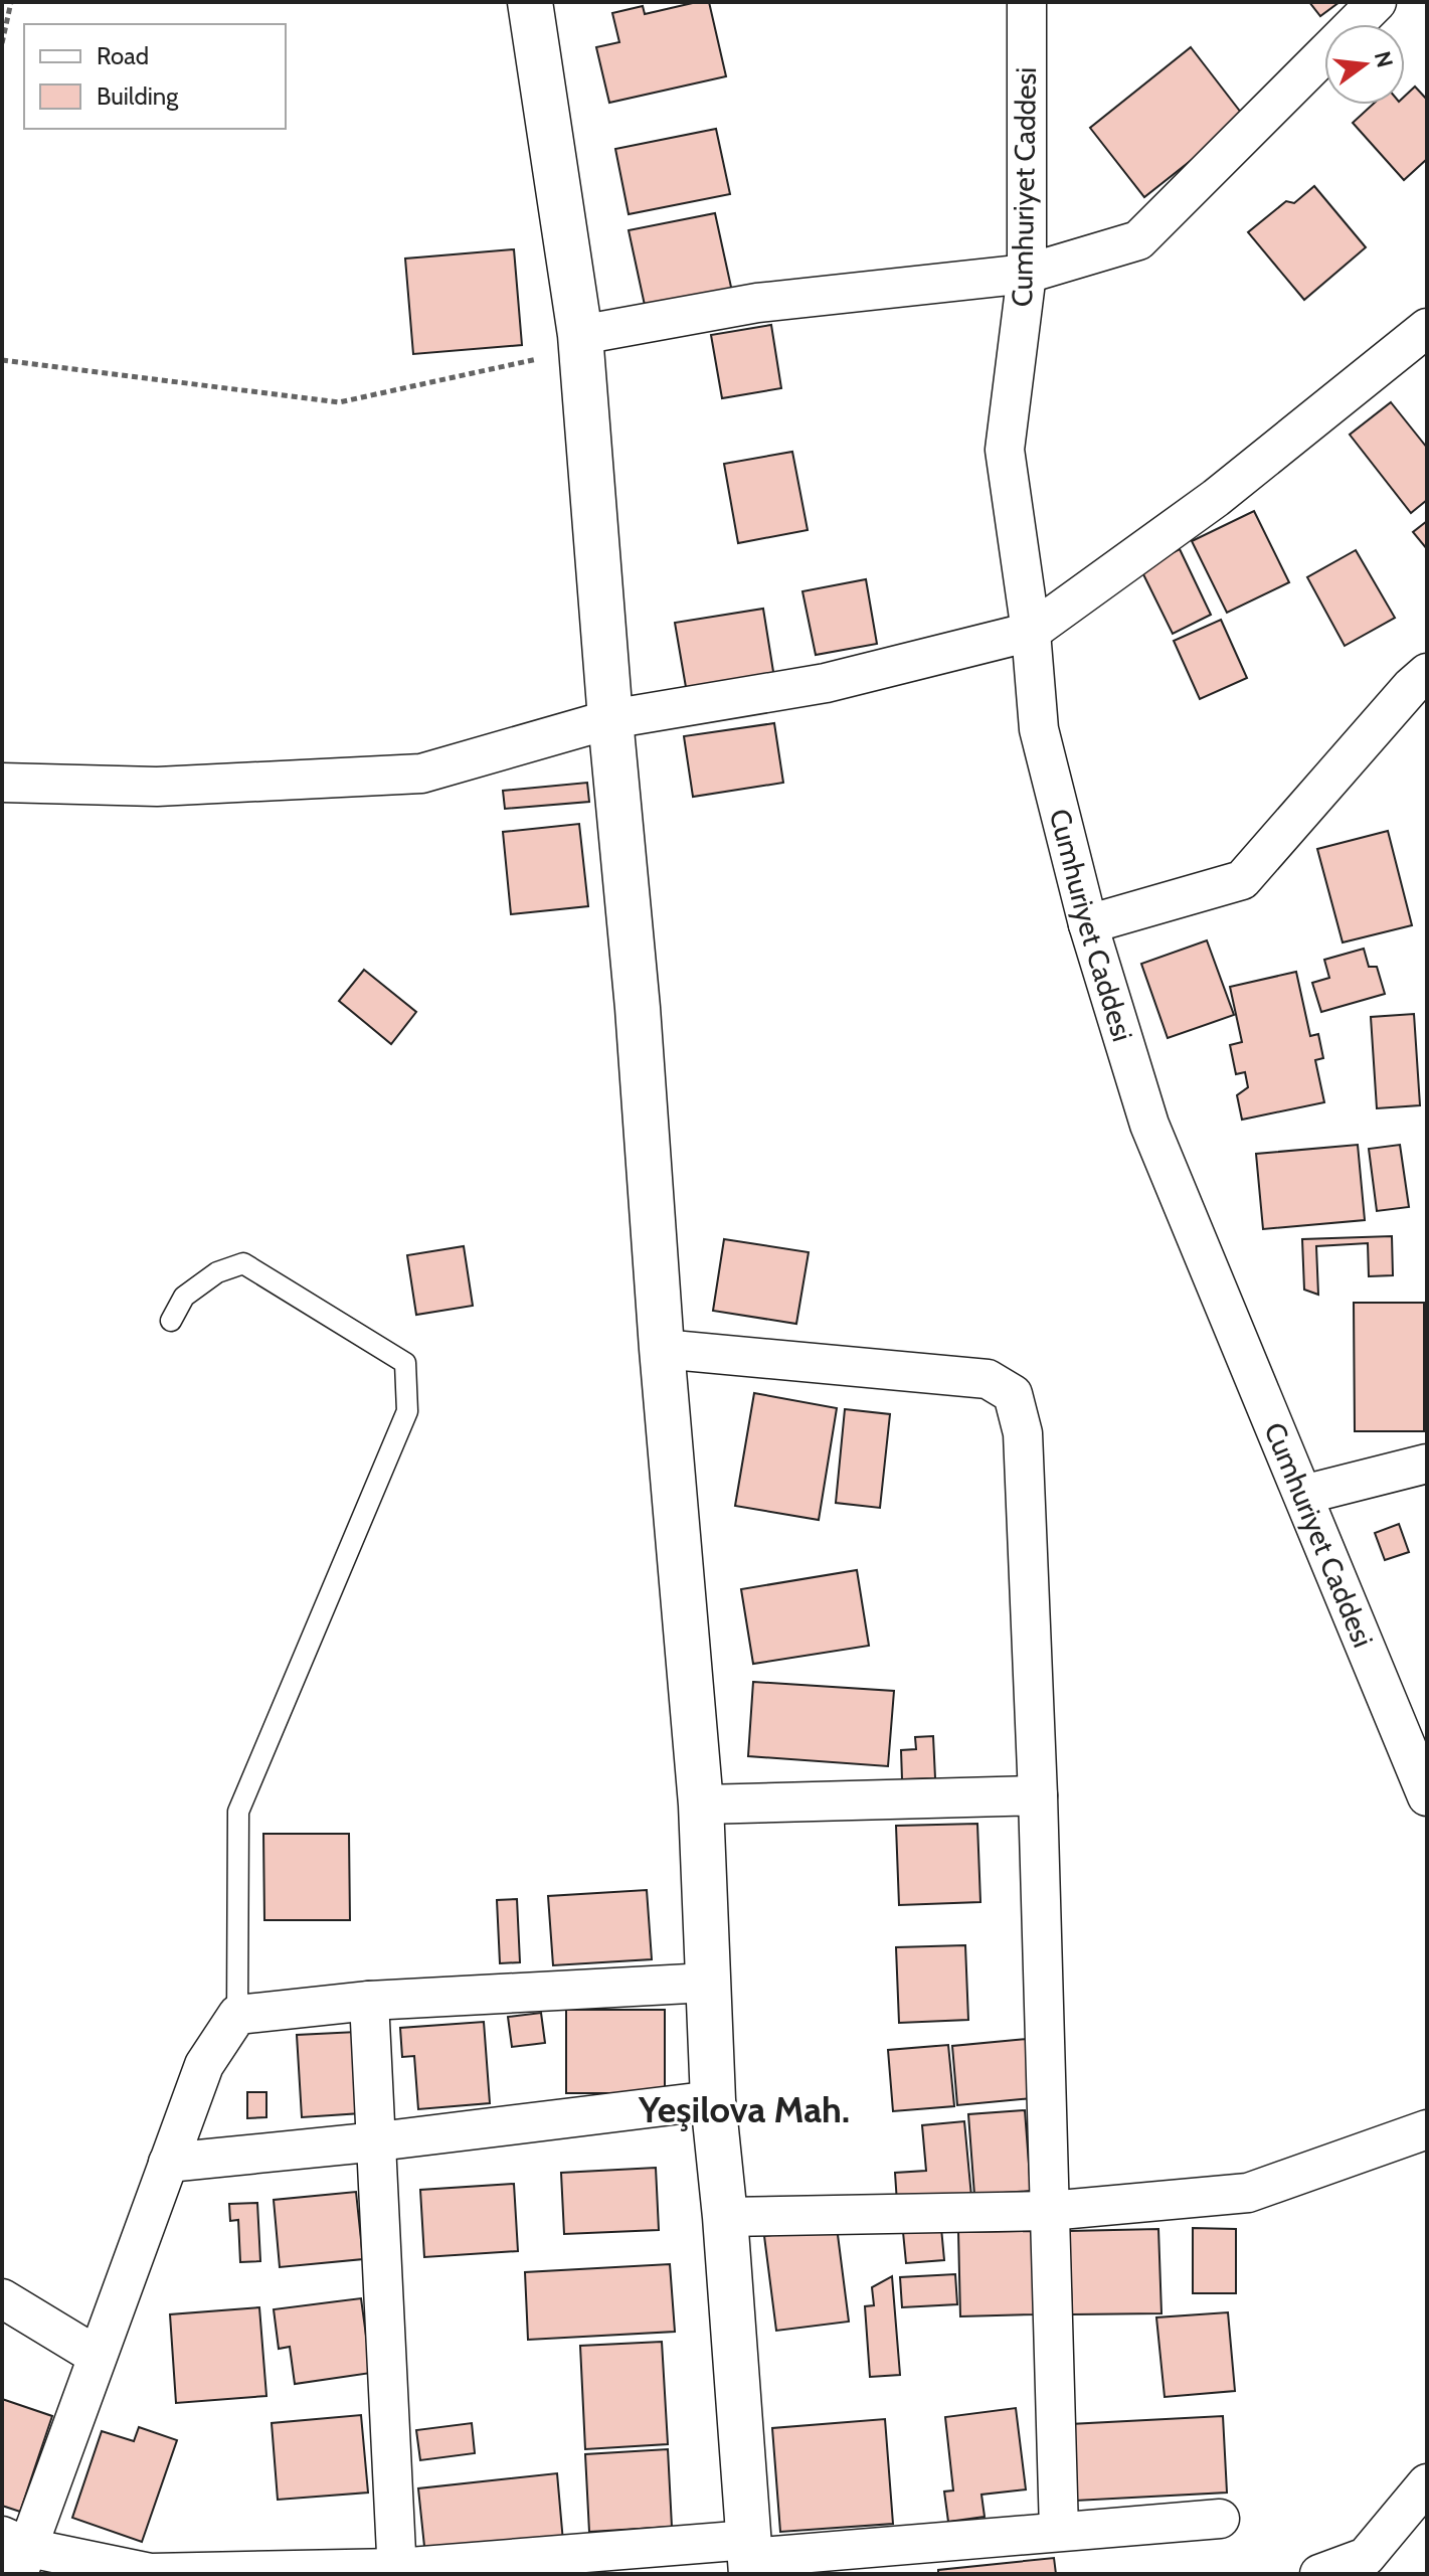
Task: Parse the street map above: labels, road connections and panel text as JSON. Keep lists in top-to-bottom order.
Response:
{
  "streets": {
    "street": ["Cumhuriyet Caddesi"]
  },
  "districts": ["Yeşilova Mah."],
  "legend": ["Road", "Building"],
  "north": "right"
}
